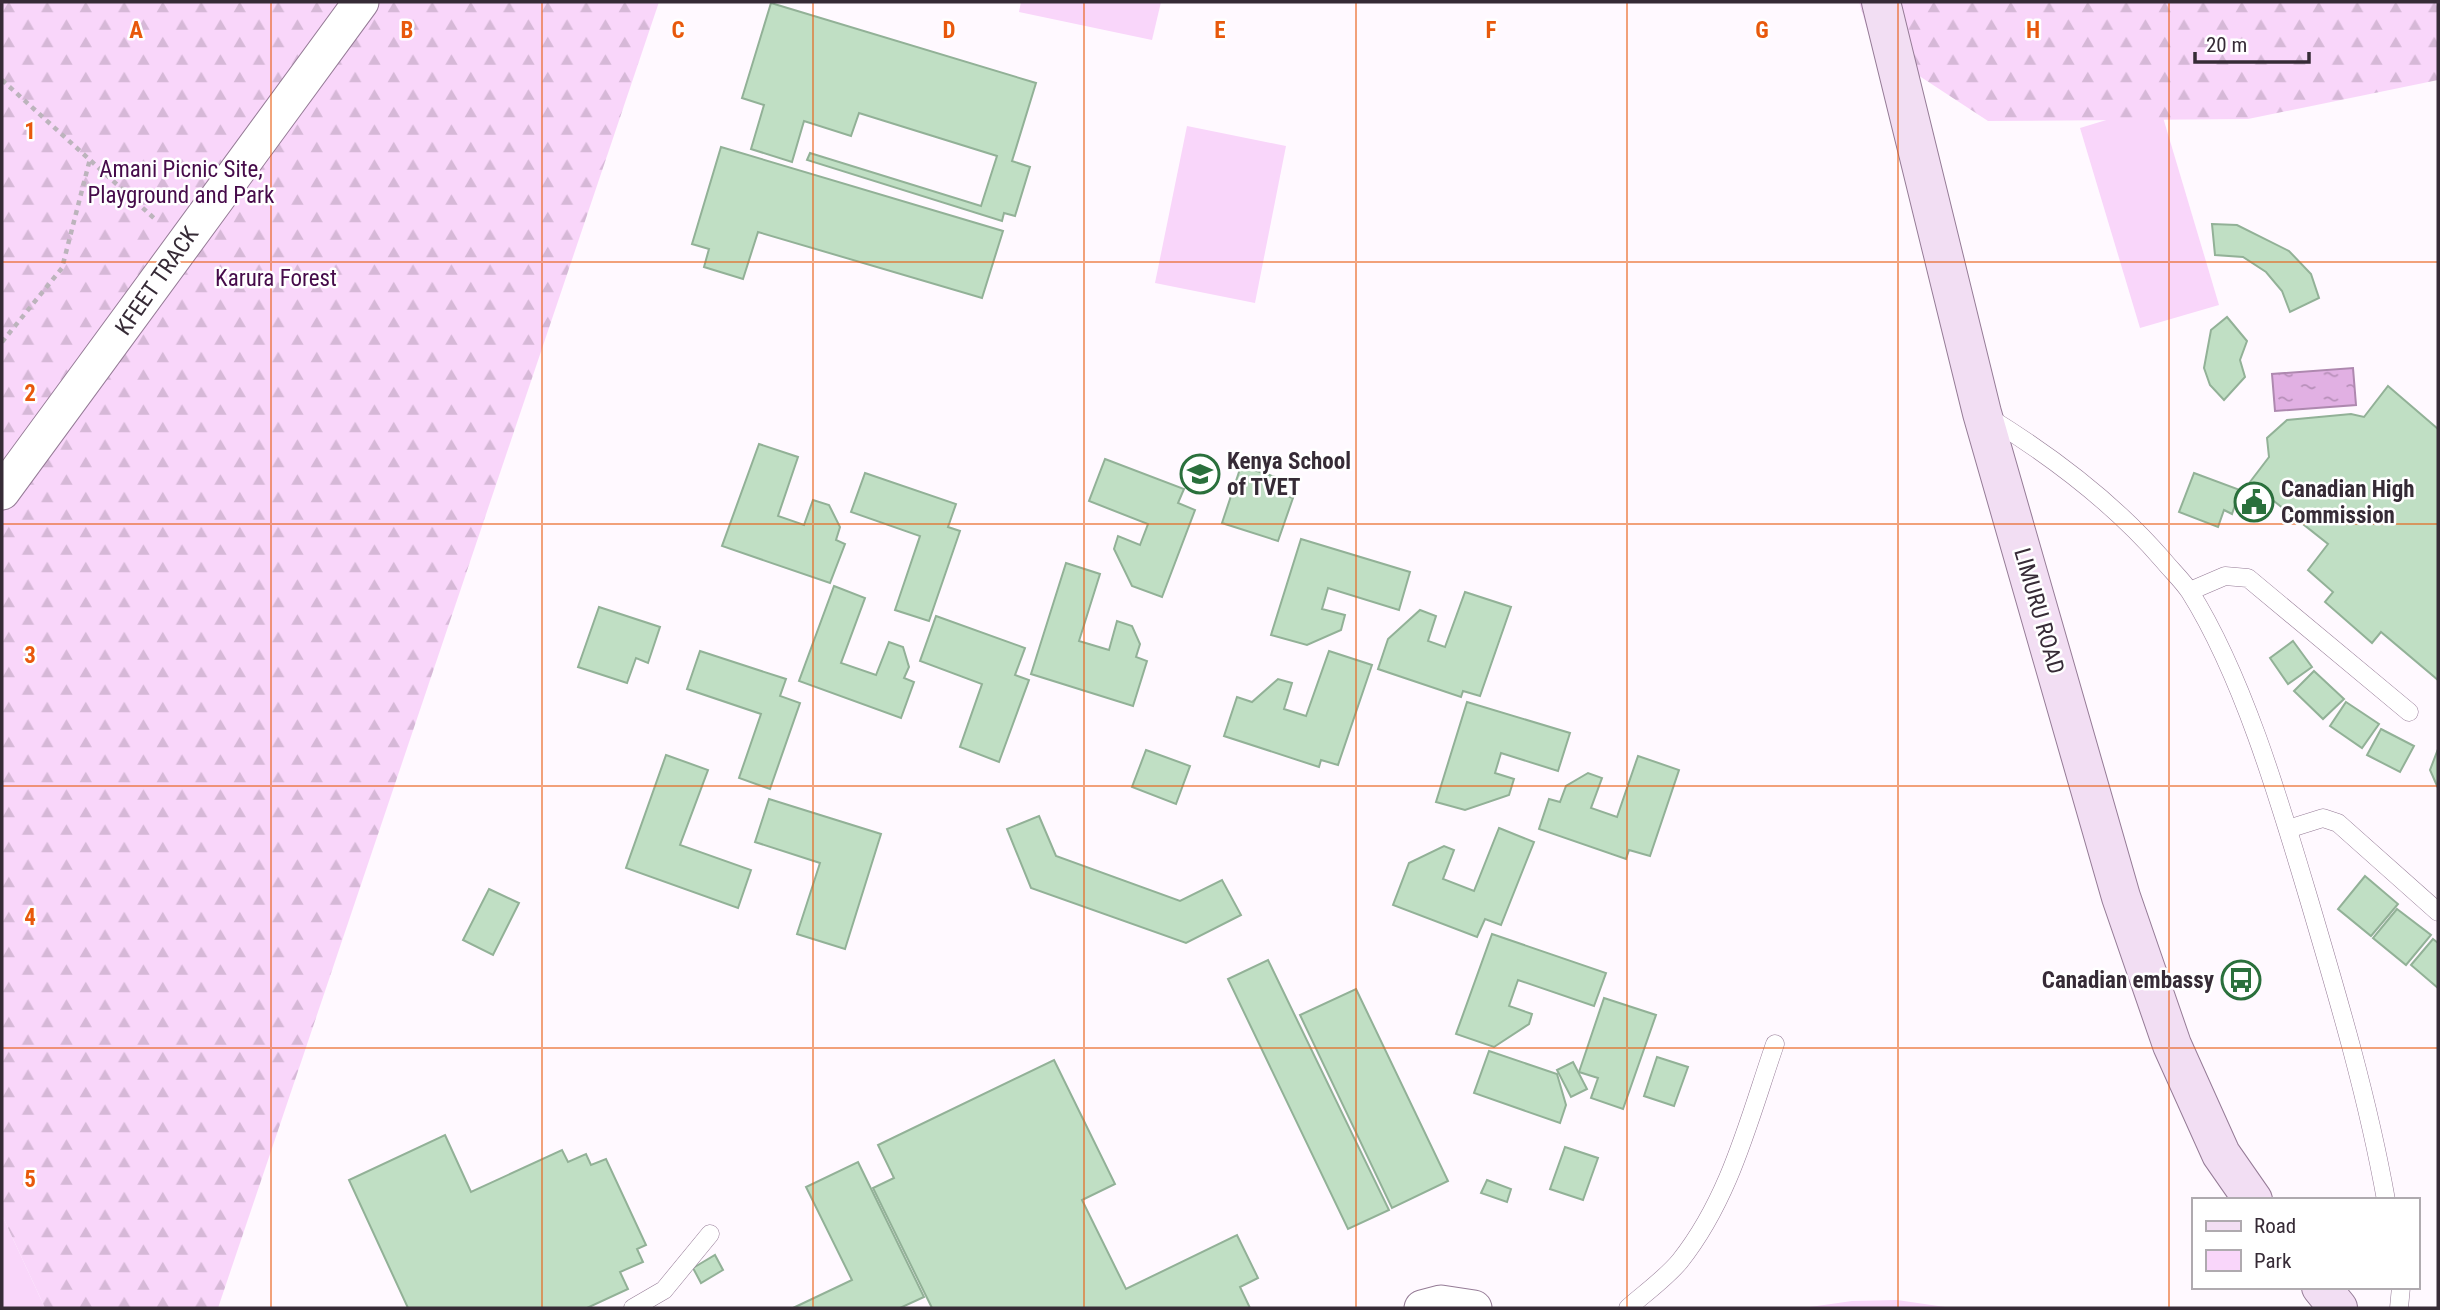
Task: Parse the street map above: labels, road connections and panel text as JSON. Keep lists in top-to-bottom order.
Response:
{
  "streets": {
    "main road": ["LIMURU ROAD"],
    "street": ["KFEET TRACK"]
  },
  "parks": ["Amani Picnic Site, Playground and Park", "Karura Forest"],
  "places": {
    "school or university": ["Kenya School of TVET"],
    "public building": ["Canadian High Commission"],
    "bus stop": ["Canadian embassy"]
  },
  "legend": ["Road", "Park"],
  "scale_bar": "20 m",
  "grid": {
    "columns": [
      "A",
      "B",
      "C",
      "D",
      "E",
      "F",
      "G",
      "H"
    ],
    "rows": [
      "1",
      "2",
      "3",
      "4",
      "5"
    ]
  }
}
